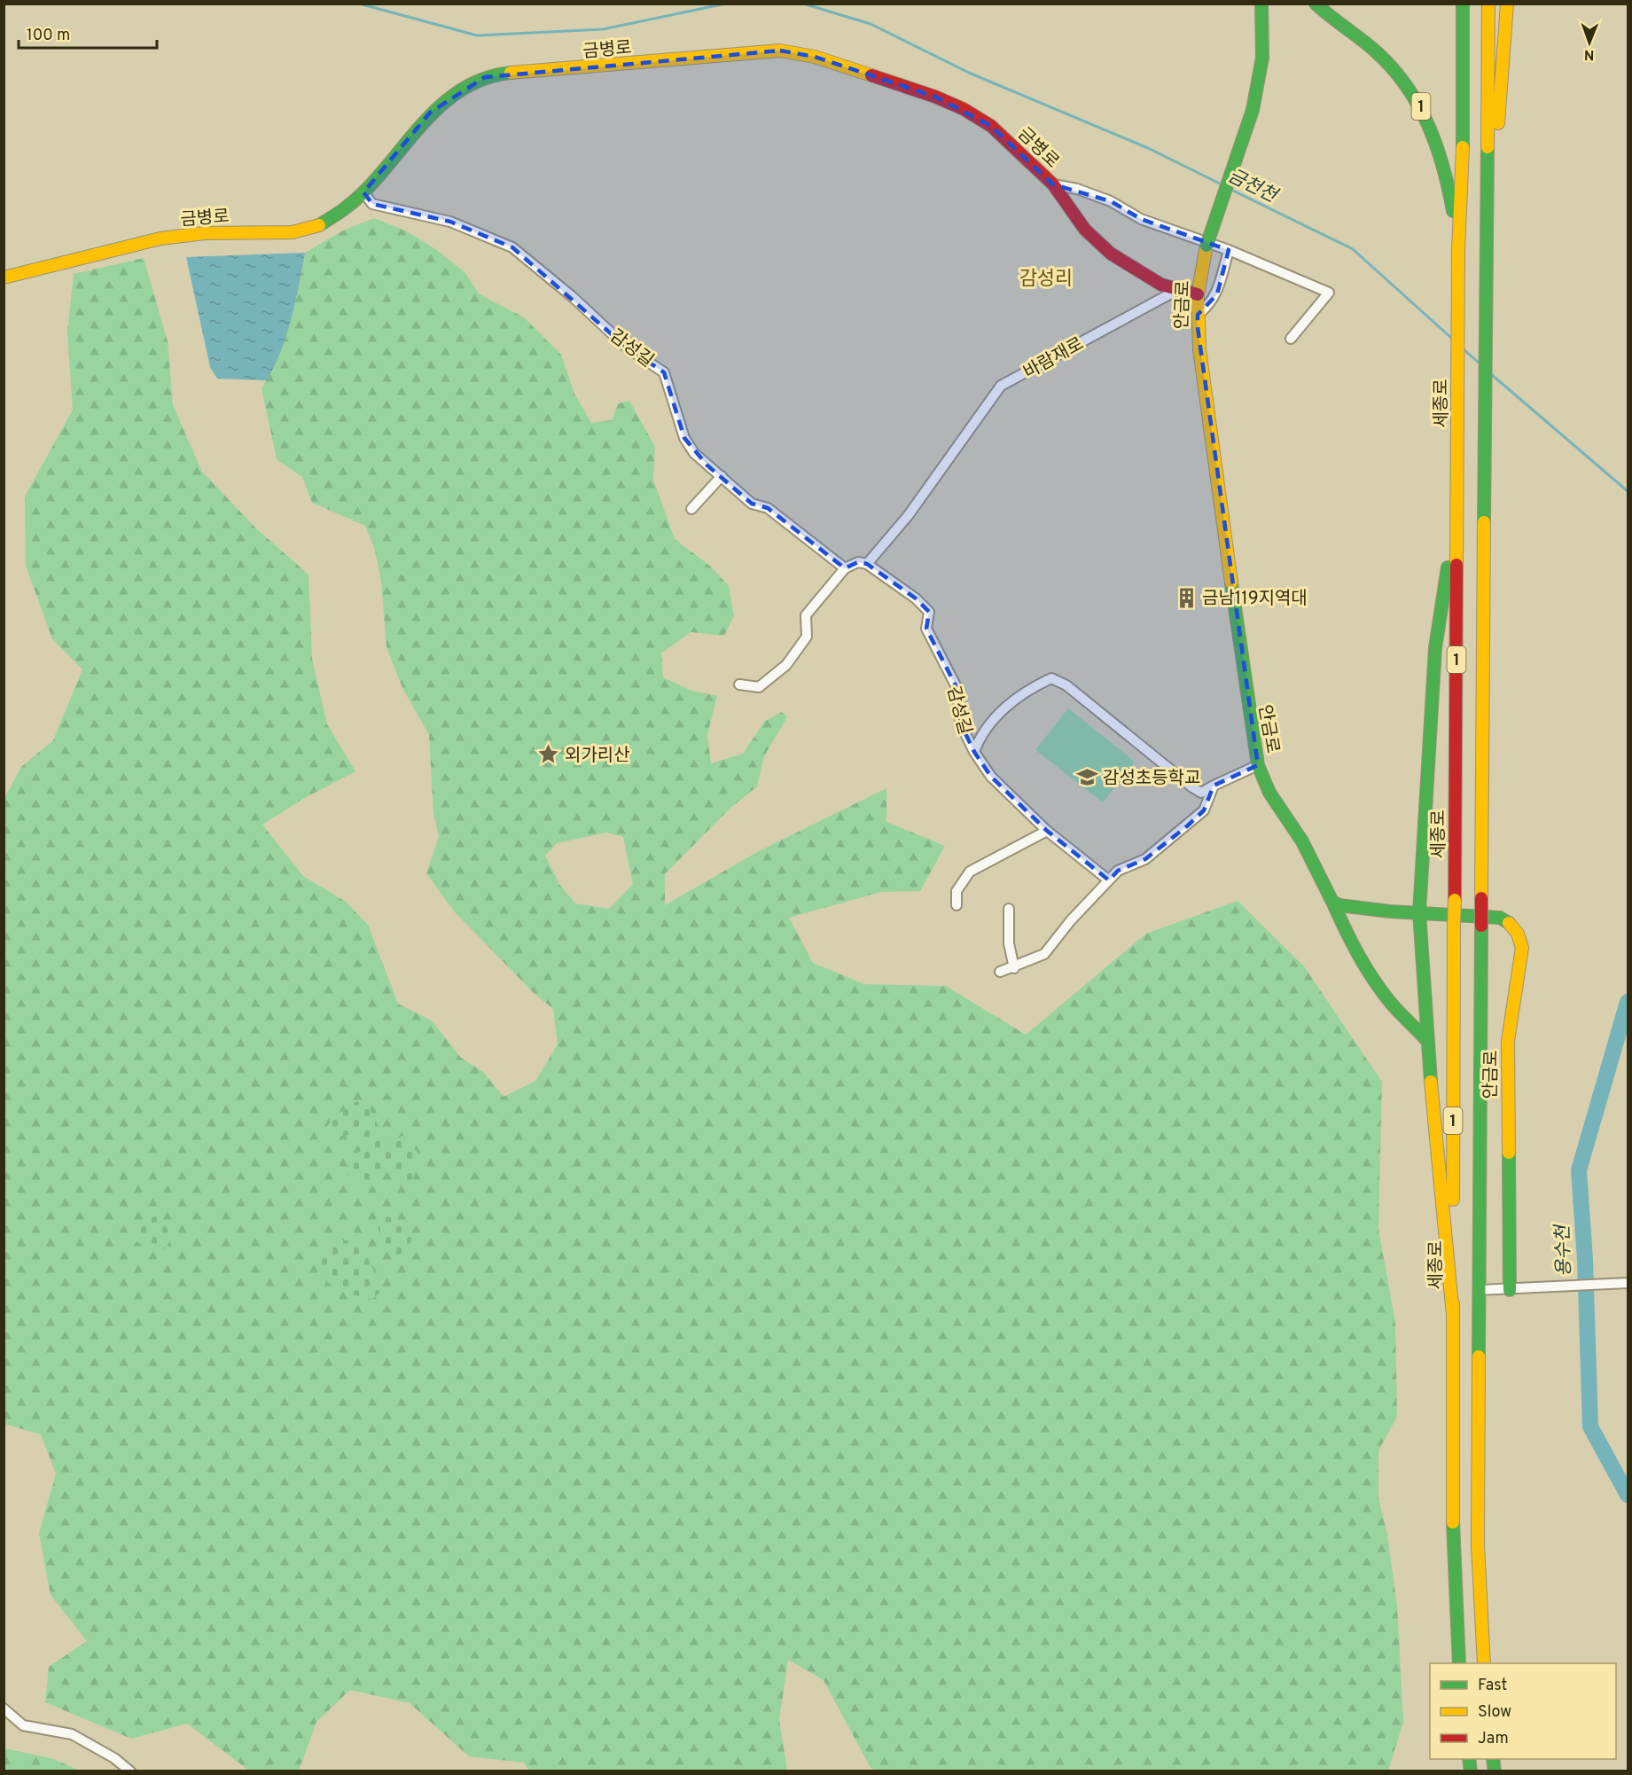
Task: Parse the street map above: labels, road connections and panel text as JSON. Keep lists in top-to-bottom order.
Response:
{
  "streets": {
    "main road": [
      "금병로",
      "1",
      "안금로",
      "세종로"
    ],
    "street": ["감성길", "바람재로"]
  },
  "crossings": [
    ["금병로", "안금로"],
    ["금병로", "감성길"],
    ["금병로", "바람재로"],
    ["1", "세종로"],
    ["감성길", "바람재로"]
  ],
  "districts": ["감성리"],
  "water": ["금천천", "용수천"],
  "places": {
    "building": ["금남119지역대"],
    "place": ["외가리산"],
    "school or university": ["감성초등학교"]
  },
  "legend": ["Fast", "Slow", "Jam"],
  "scale_bar": "100 m",
  "north": "bottom"
}
